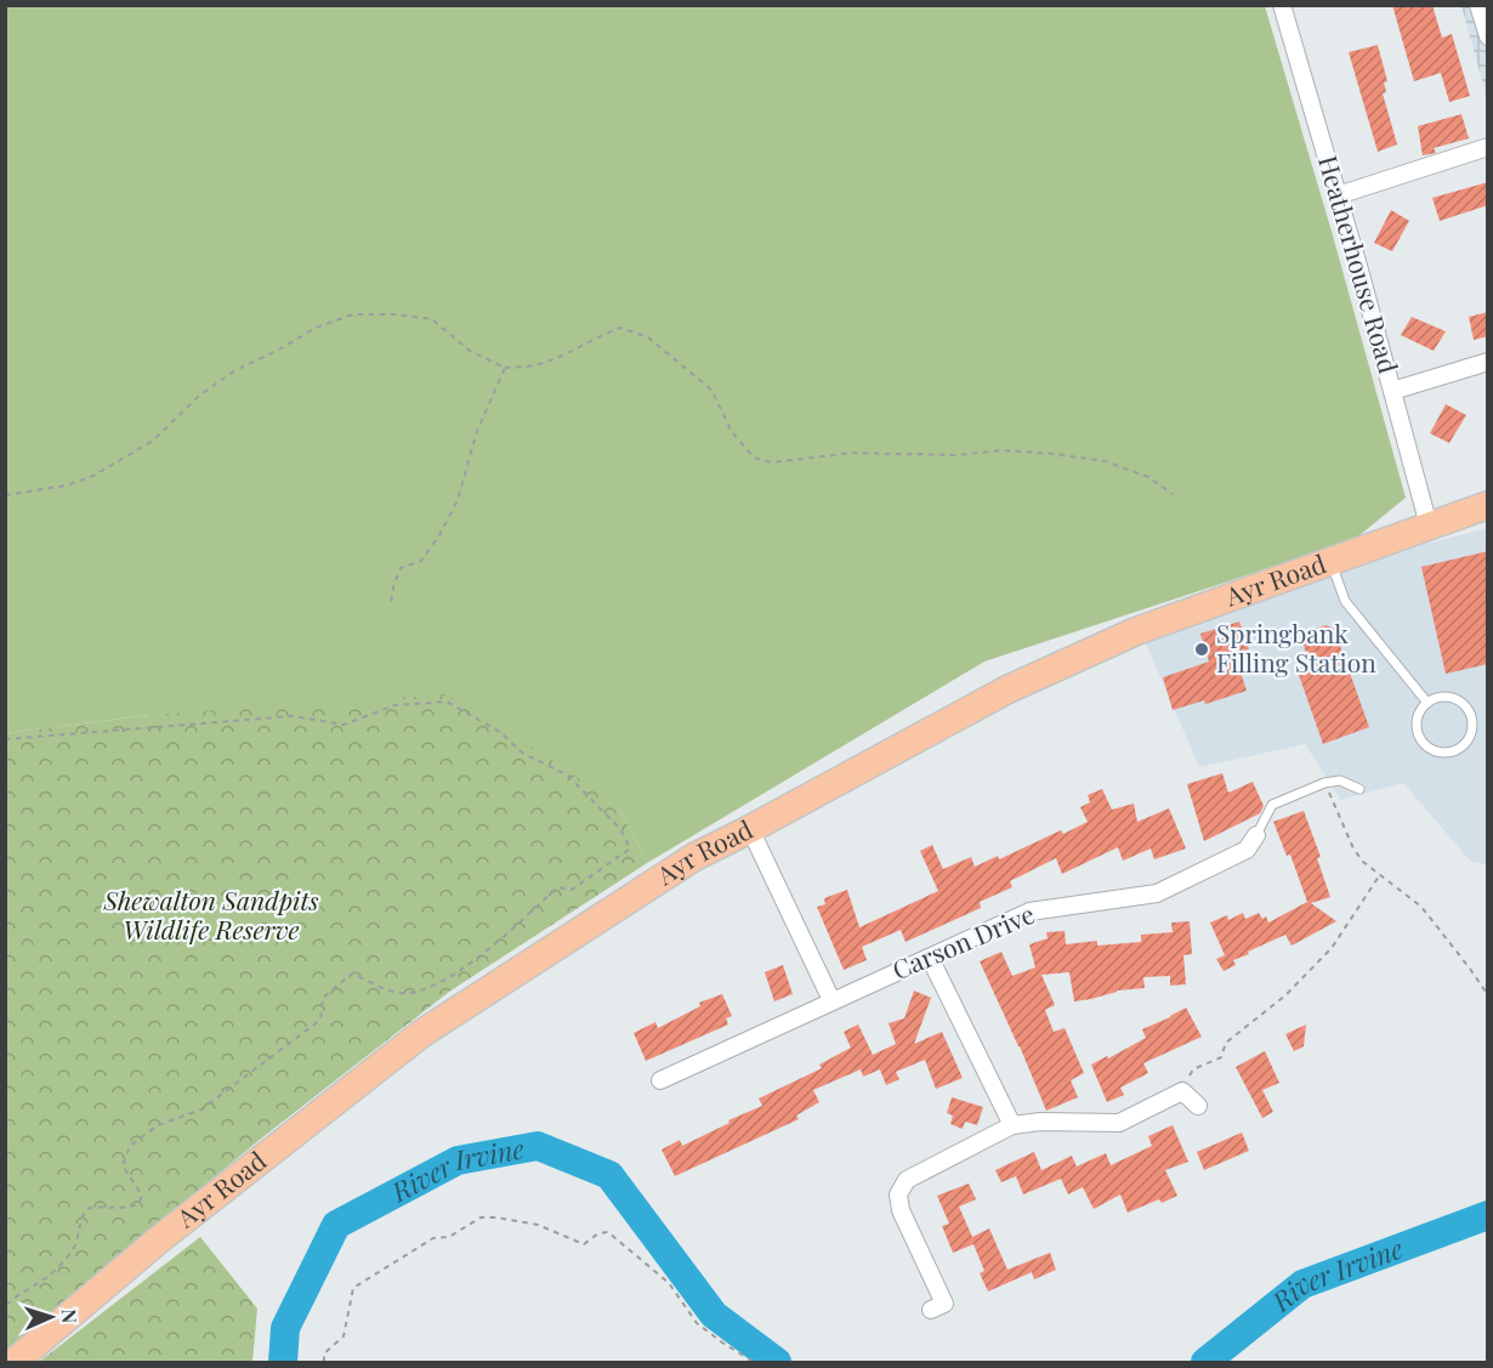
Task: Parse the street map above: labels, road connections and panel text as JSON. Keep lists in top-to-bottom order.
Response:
{
  "streets": {
    "main road": ["Ayr Road"],
    "street": ["Heatherhouse Road", "Carson Drive"]
  },
  "crossings": [
    ["Heatherhouse Road", "Ayr Road"]
  ],
  "water": ["River Irvine"],
  "parks": ["Shewalton Sandpits Wildlife Reserve"],
  "places": ["Springbank Filling Station"],
  "north": "right"
}
